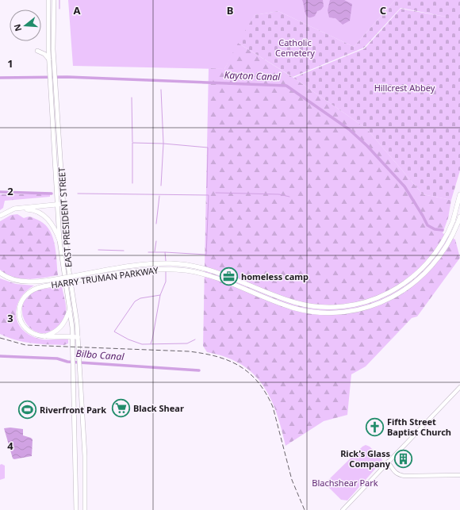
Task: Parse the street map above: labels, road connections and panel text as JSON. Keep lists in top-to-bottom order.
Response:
{
  "streets": {
    "highway": ["HARRY TRUMAN PARKWAY"],
    "main road": ["EAST PRESIDENT STREET"]
  },
  "crossings": [
    ["EAST PRESIDENT STREET", "HARRY TRUMAN PARKWAY"]
  ],
  "water": ["Kayton Canal", "Bilbo Canal"],
  "parks": ["Catholic Cemetery", "Hillcrest Abbey", "Blachshear Park"],
  "places": {
    "office": ["homeless camp"],
    "supermarket": ["Black Shear"],
    "sports": ["Riverfront Park"],
    "church": ["Fifth Street Baptist Church"],
    "building": ["Rick's Glass Company"]
  },
  "north": "left",
  "grid": {
    "columns": ["A", "B", "C"],
    "rows": [
      "1",
      "2",
      "3",
      "4"
    ]
  }
}
